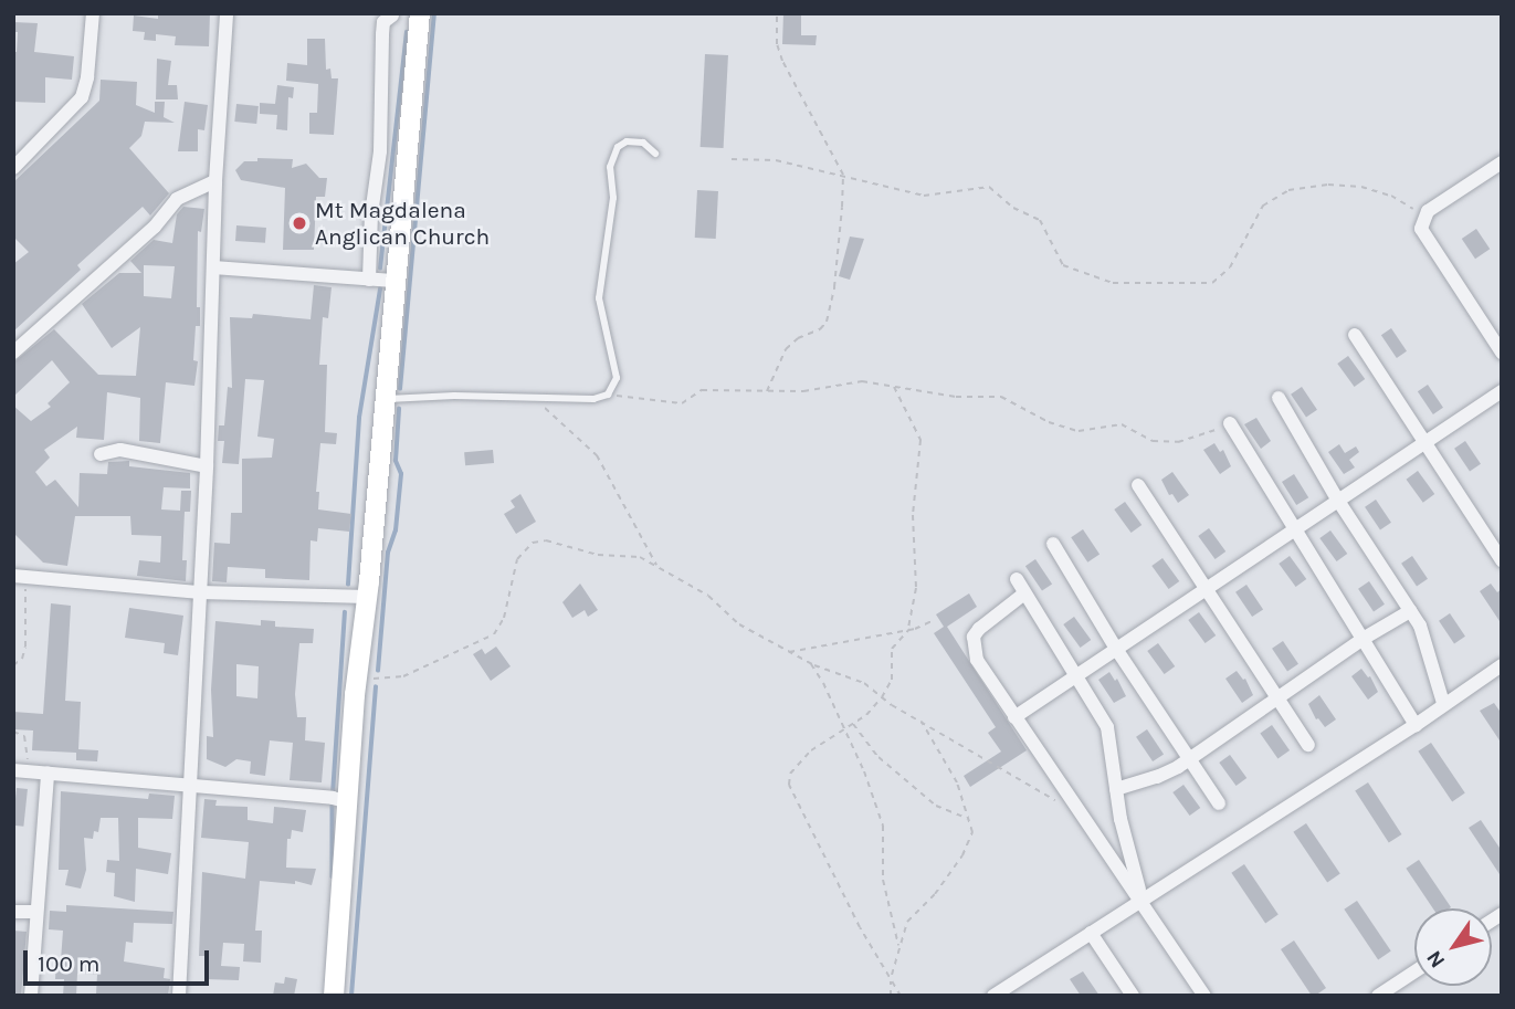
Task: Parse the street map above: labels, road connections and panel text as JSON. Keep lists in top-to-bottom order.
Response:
{
  "places": ["Mt Magdalena Anglican Church"],
  "scale_bar": "100 m",
  "north": "bottom left"
}
